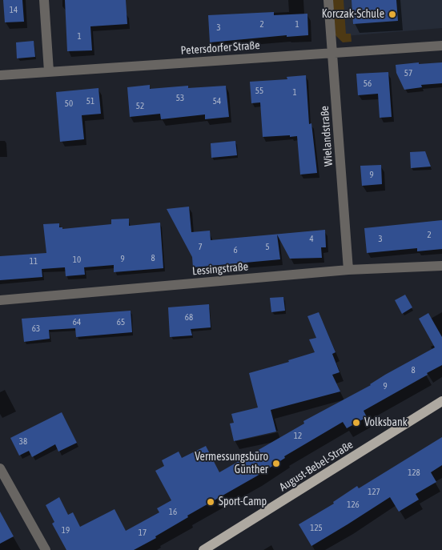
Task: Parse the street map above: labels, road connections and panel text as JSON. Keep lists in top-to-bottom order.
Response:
{
  "streets": {
    "main road": ["August-Bebel-Straße"],
    "street": ["Petersdorfer Straße", "Wielandstraße", "Lessingstraße"]
  },
  "crossings": [
    ["Petersdorfer Straße", "Wielandstraße"],
    ["Wielandstraße", "Lessingstraße"]
  ],
  "places": [
    "Korczak-Schule",
    "Volksbank",
    "Vermessungsbüro Günther",
    "Sport-Camp"
  ],
  "house_numbers": [
    "14",
    "2",
    "1",
    "3",
    "1",
    "57",
    "56",
    "55",
    "1",
    "53",
    "51",
    "54",
    "50",
    "52",
    "9",
    "2",
    "4",
    "3",
    "7",
    "5",
    "6",
    "8",
    "9",
    "10",
    "11",
    "68",
    "64",
    "65",
    "63",
    "8",
    "9",
    "12",
    "38",
    "128",
    "127",
    "126",
    "16",
    "125",
    "19",
    "17"
  ]
}
